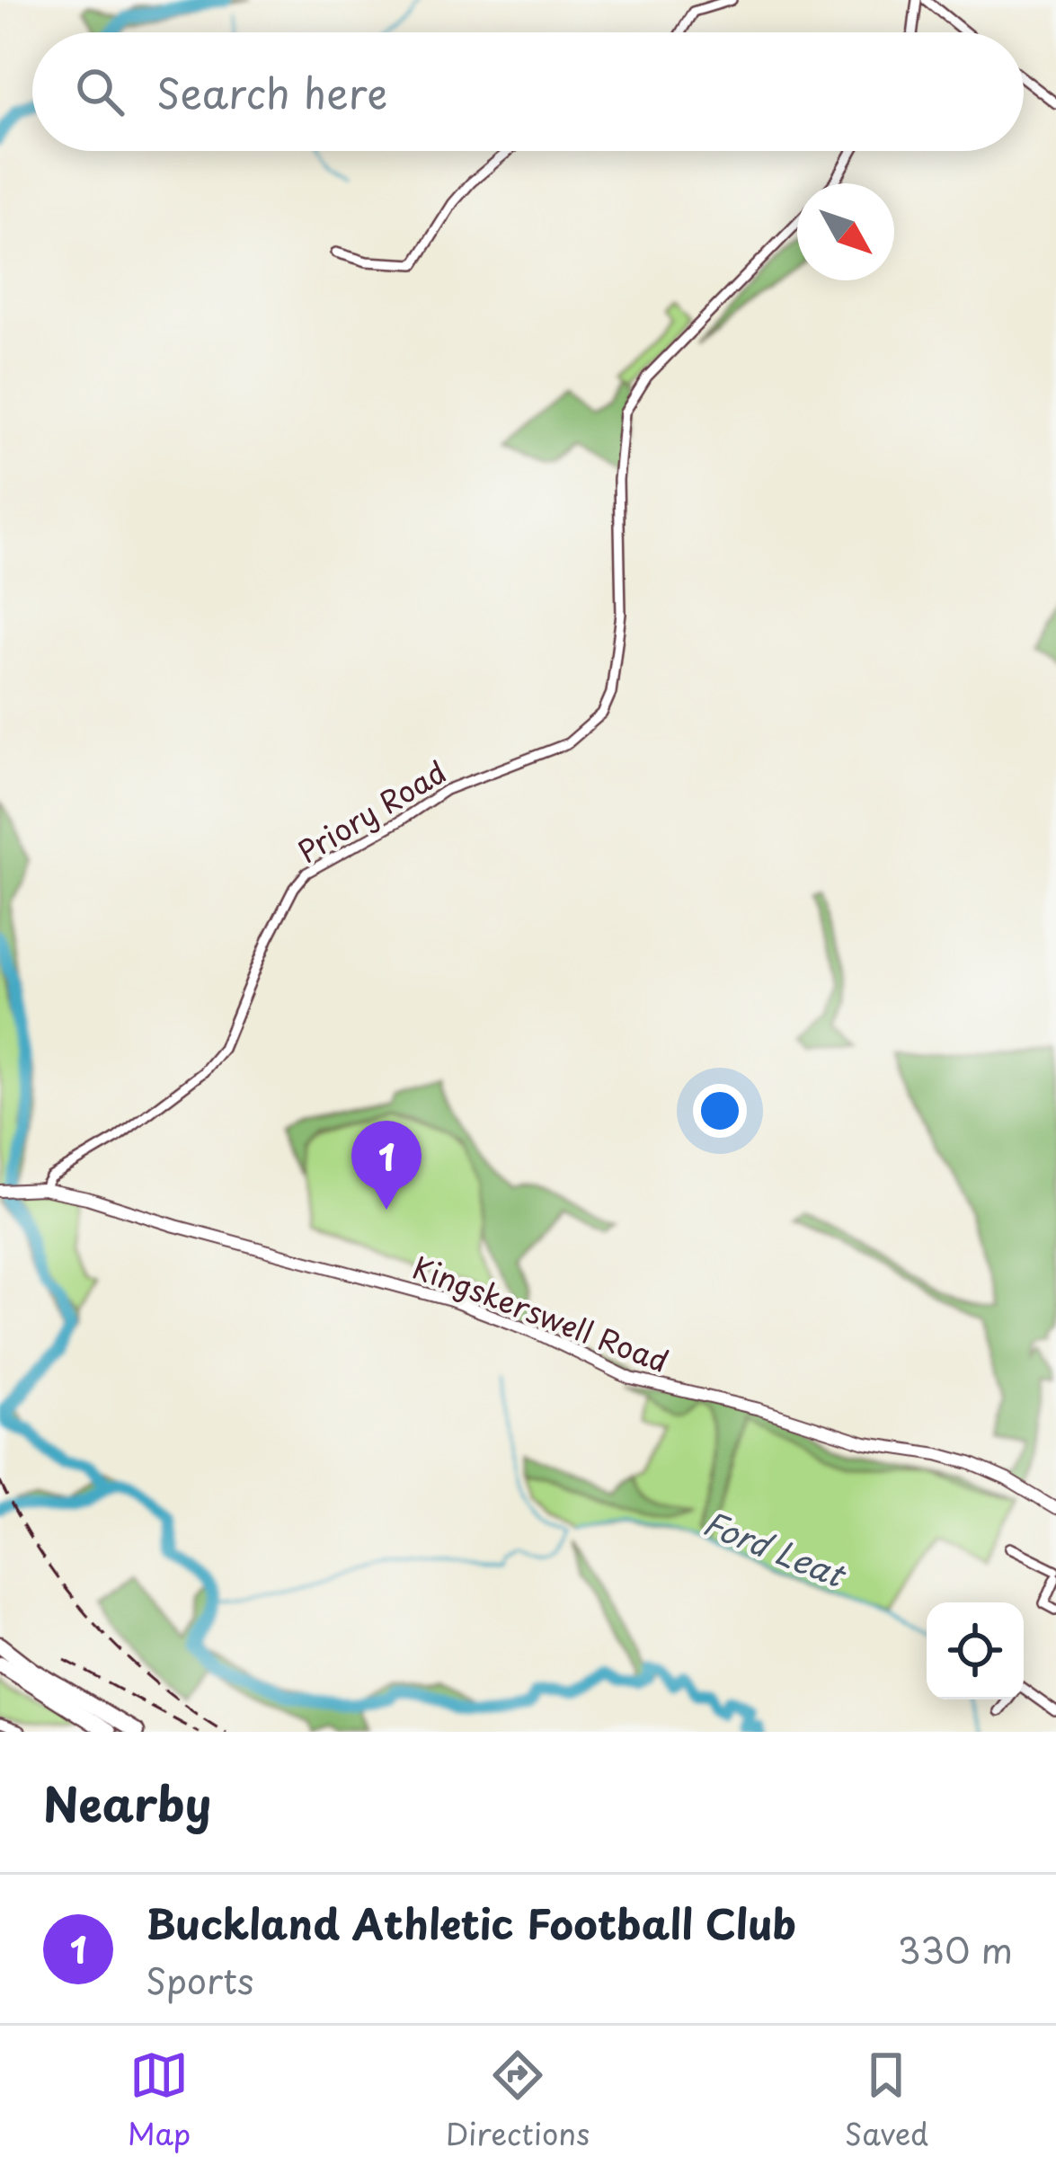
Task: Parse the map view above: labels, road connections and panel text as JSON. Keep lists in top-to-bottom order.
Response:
{
  "streets": {
    "street": ["Priory Road", "Kingskerswell Road"]
  },
  "crossings": [
    ["Priory Road", "Kingskerswell Road"]
  ],
  "water": ["Ford Leat"],
  "north": "bottom right",
  "page": {
    "search": "Search here",
    "pins": "1",
    "heading": "Nearby",
    "list": [
      {
        "mark": "1",
        "name": "Buckland Athletic Football Club",
        "note": "Sports",
        "value": "330 m"
      }
    ],
    "nav": ["Map", "Directions", "Saved"]
  }
}
